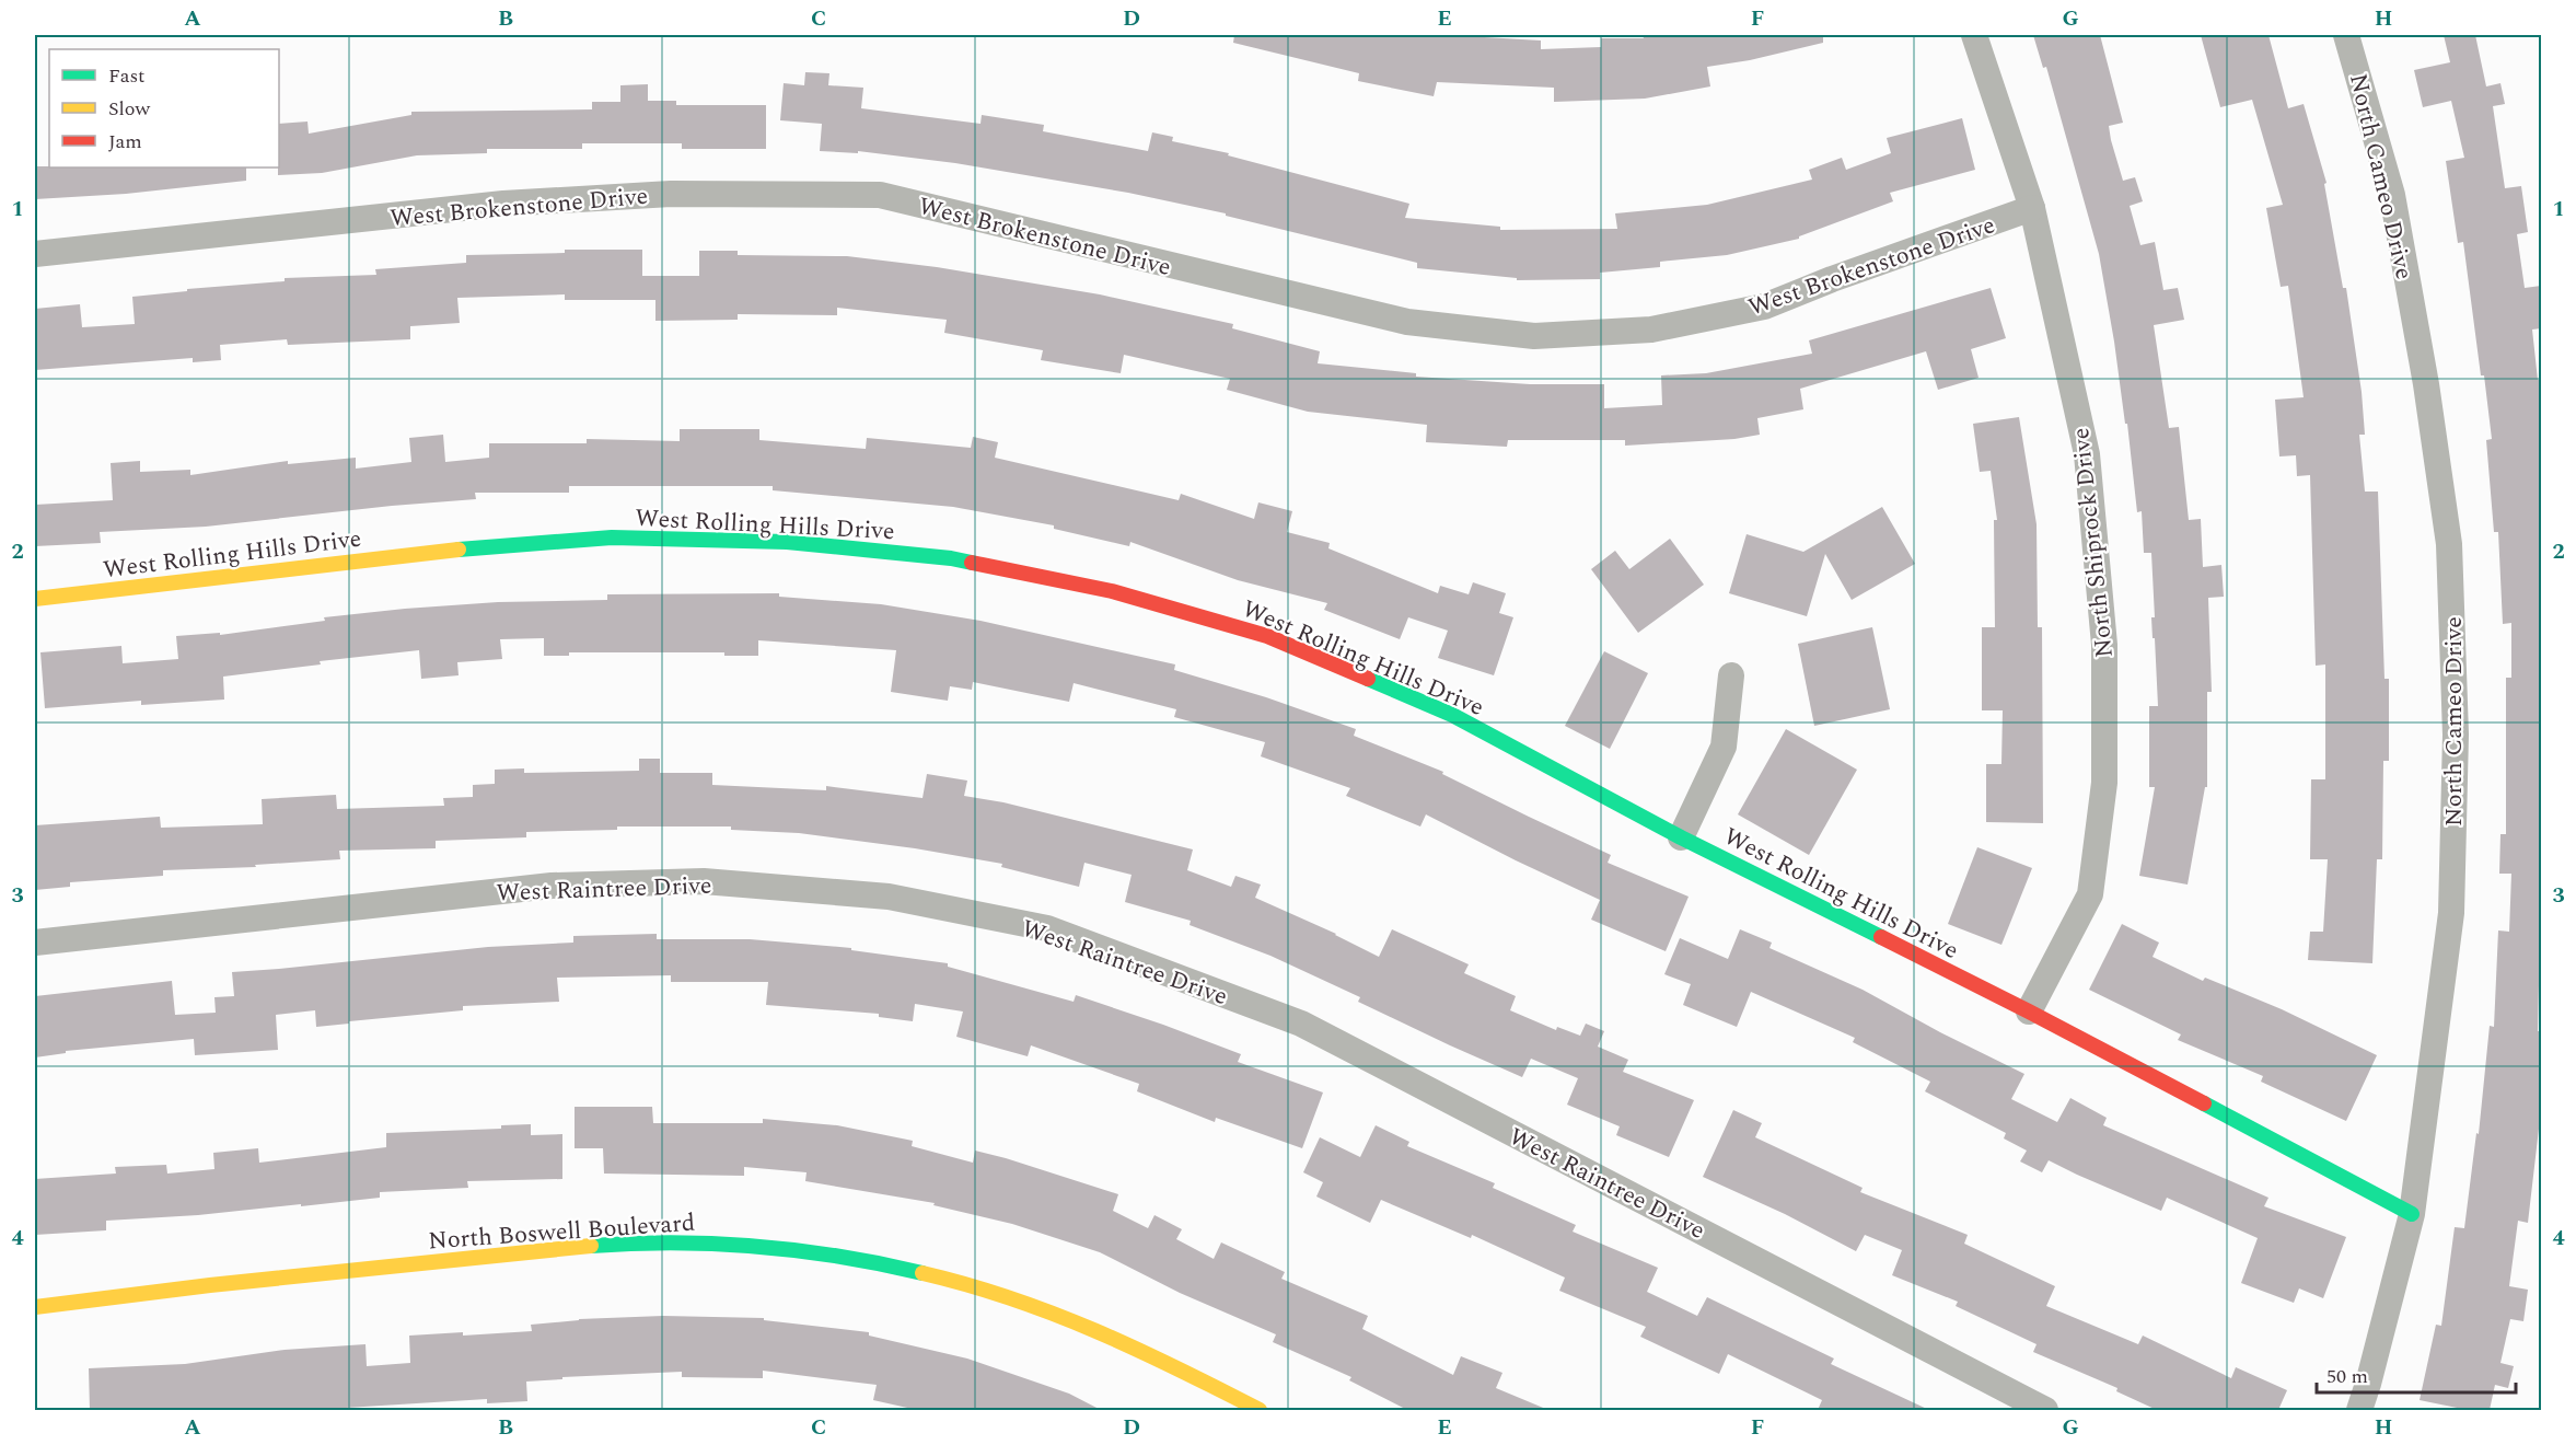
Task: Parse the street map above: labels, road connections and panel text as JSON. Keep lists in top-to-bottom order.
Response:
{
  "streets": {
    "street": [
      "North Cameo Drive",
      "West Brokenstone Drive",
      "West Rolling Hills Drive",
      "North Shiprock Drive",
      "West Raintree Drive",
      "North Boswell Boulevard"
    ]
  },
  "crossings": [
    ["North Cameo Drive", "West Rolling Hills Drive"],
    ["West Brokenstone Drive", "North Shiprock Drive"],
    ["West Rolling Hills Drive", "North Shiprock Drive"]
  ],
  "legend": ["Fast", "Slow", "Jam"],
  "scale_bar": "50 m",
  "grid": {
    "columns": [
      "A",
      "B",
      "C",
      "D",
      "E",
      "F",
      "G",
      "H"
    ],
    "rows": [
      "1",
      "2",
      "3",
      "4"
    ]
  }
}
